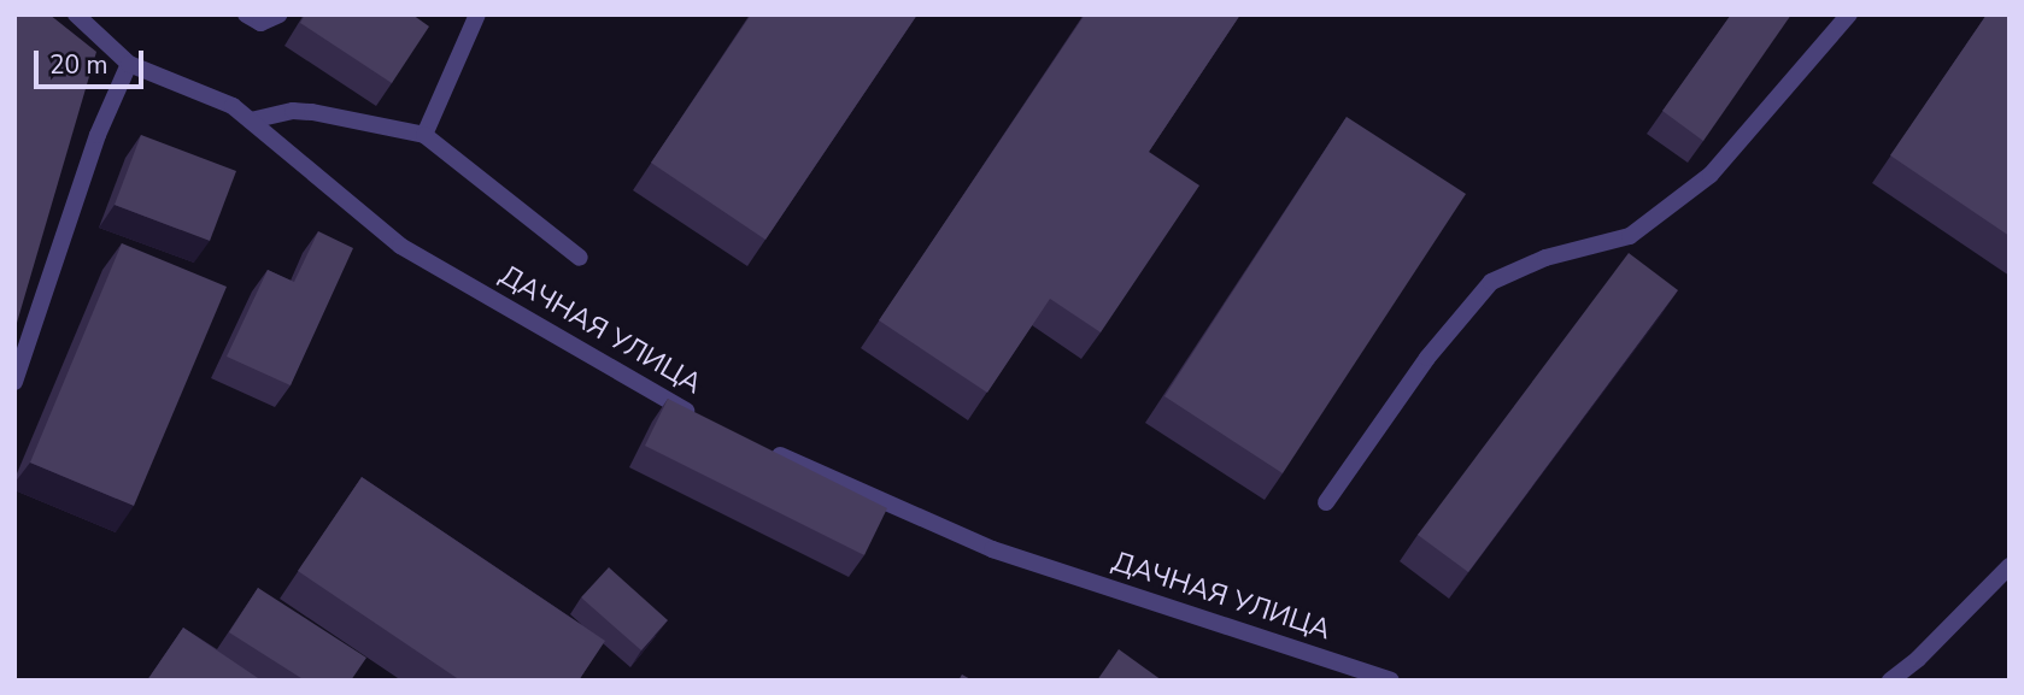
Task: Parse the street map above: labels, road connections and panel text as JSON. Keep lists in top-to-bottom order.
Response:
{
  "streets": {
    "street": ["ДАЧНАЯ УЛИЦА"]
  },
  "scale_bar": "20 m"
}
